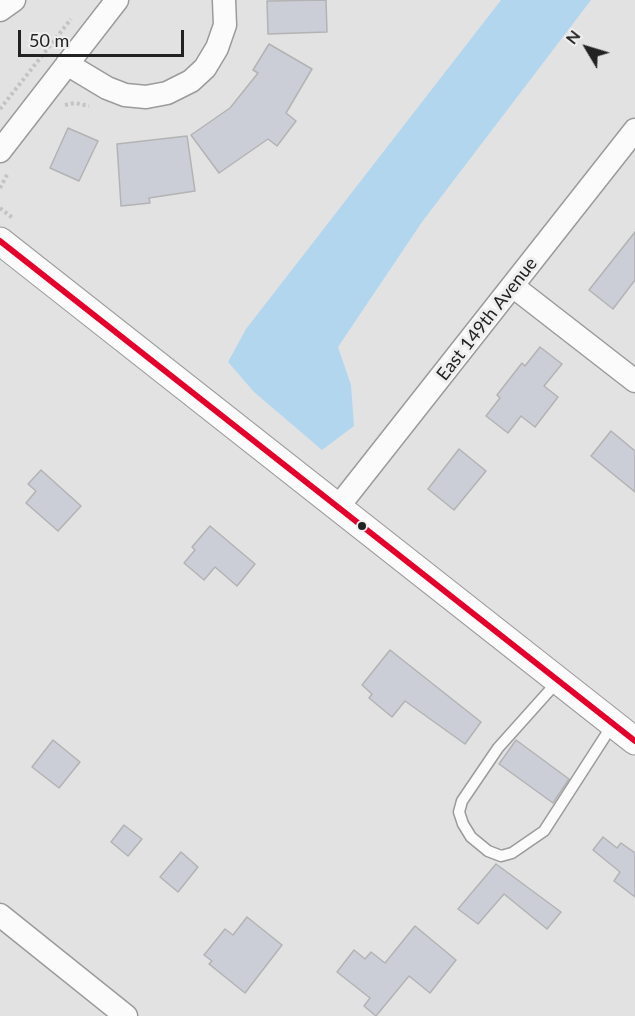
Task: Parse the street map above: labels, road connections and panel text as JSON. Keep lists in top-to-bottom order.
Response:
{
  "streets": {
    "street": ["East 149th Avenue"]
  },
  "scale_bar": "50 m",
  "north": "top left"
}
